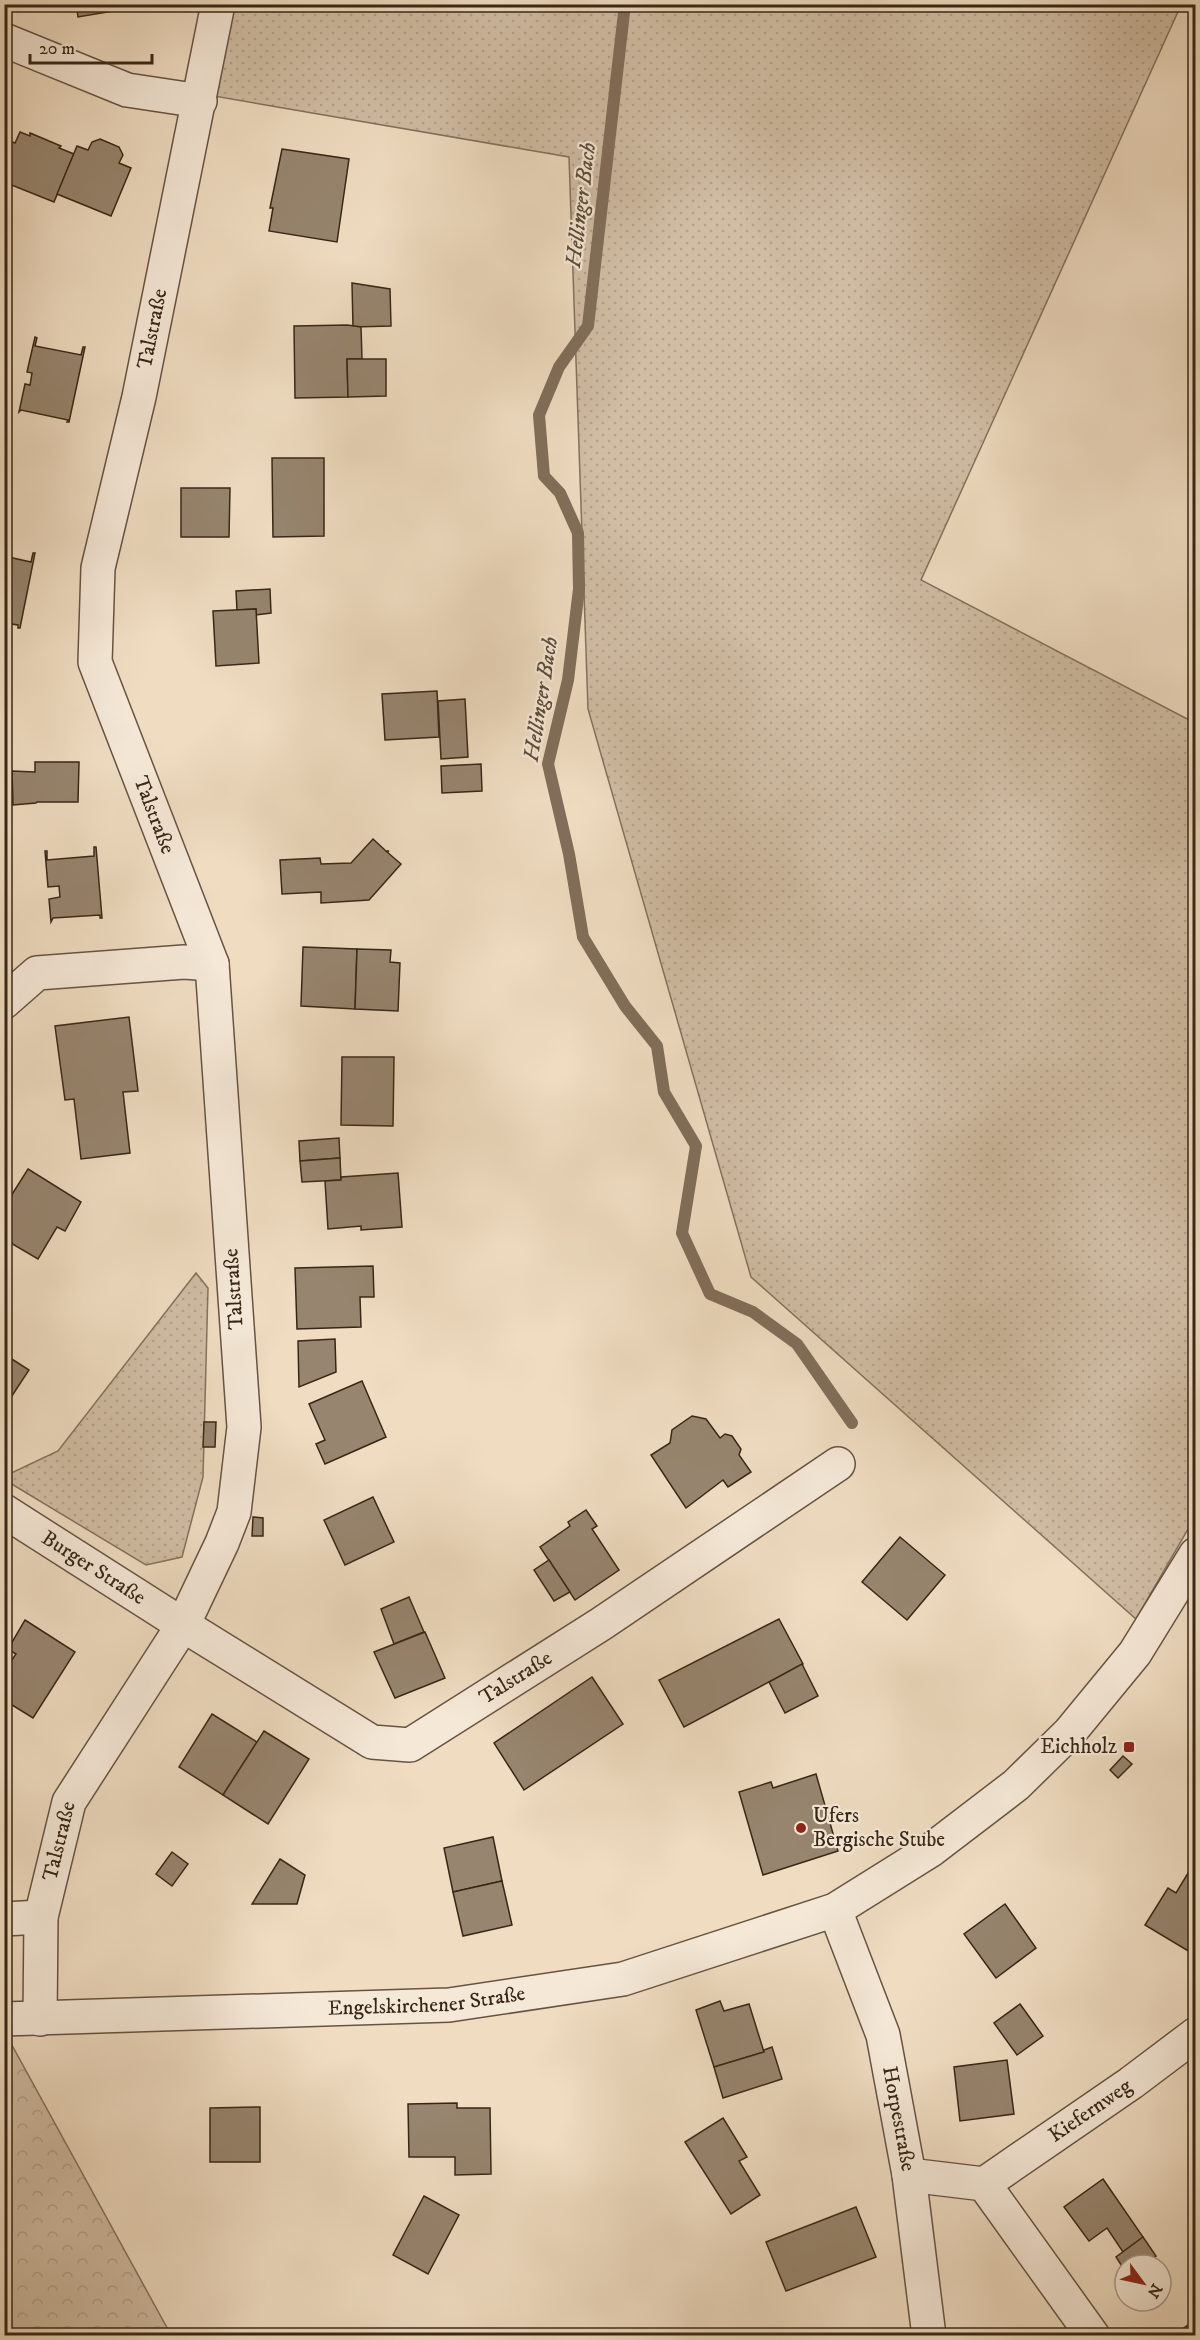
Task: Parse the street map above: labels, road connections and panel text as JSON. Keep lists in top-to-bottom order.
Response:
{
  "streets": {
    "street": [
      "Talstraße",
      "Burger Straße",
      "Engelskirchener Straße",
      "Kiefernweg",
      "Horpestraße"
    ]
  },
  "crossings": [
    ["Talstraße", "Burger Straße"],
    ["Talstraße", "Engelskirchener Straße"],
    ["Engelskirchener Straße", "Horpestraße"]
  ],
  "water": ["Hellinger Bach"],
  "places": {
    "transit": ["Eichholz"],
    "other": ["Ufers Bergische Stube"]
  },
  "scale_bar": "20 m",
  "north": "bottom right"
}
